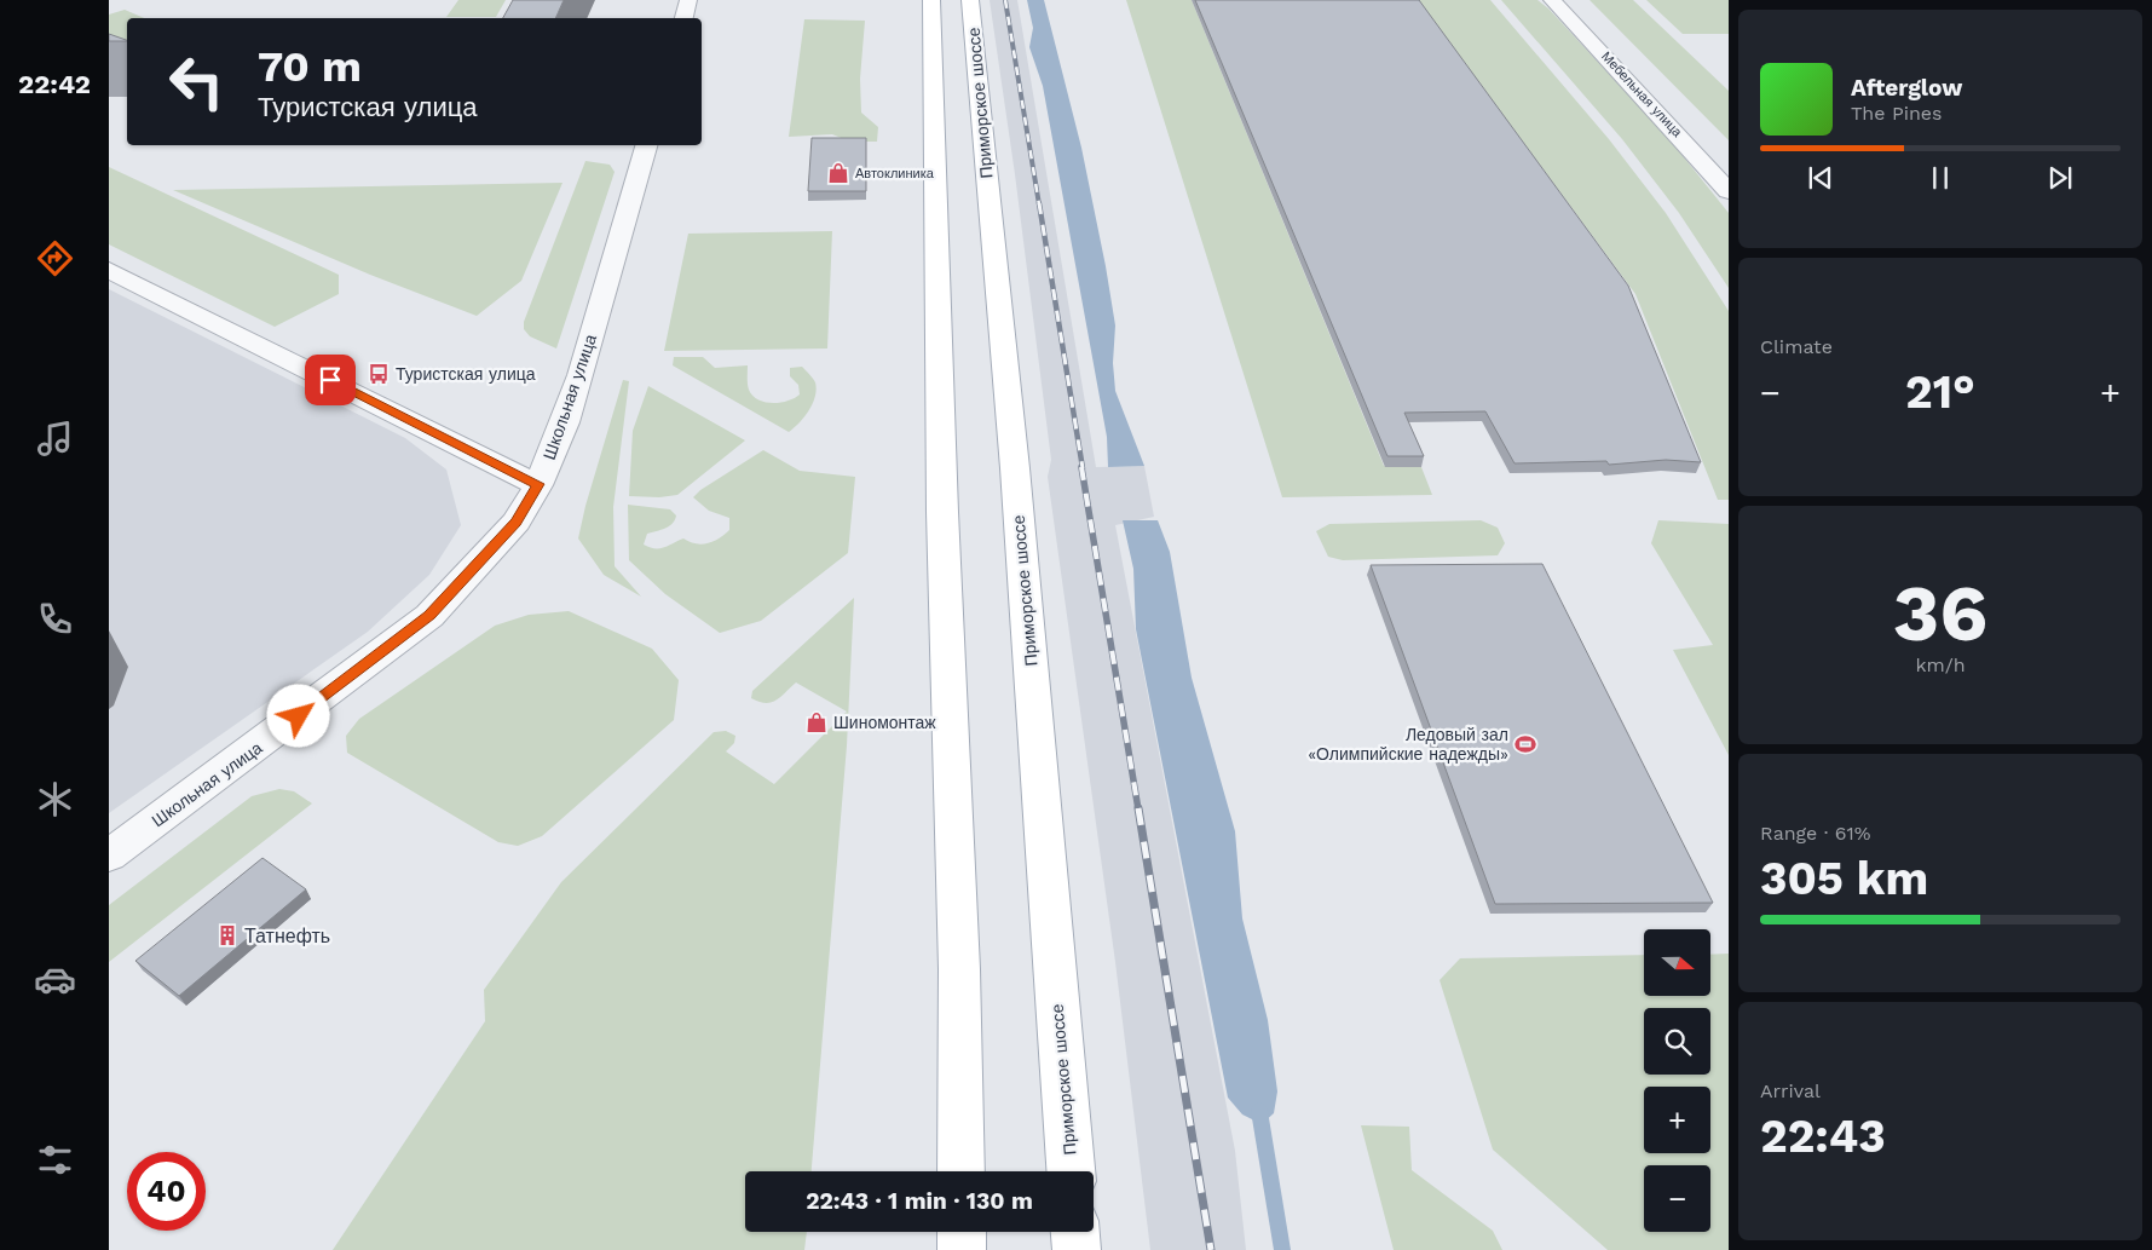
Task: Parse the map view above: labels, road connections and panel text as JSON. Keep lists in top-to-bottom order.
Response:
{
  "streets": {
    "main road": ["Приморское шоссе"],
    "street": ["Мебельная улица", "Школьная улица"]
  },
  "places": {
    "shop": ["Автоклиника", "Шиномонтаж"],
    "bus stop": ["Туристская улица"],
    "sports": ["Ледовый зал «Олимпийские надежды»"],
    "building": ["Татнефть"]
  },
  "north": "right",
  "page": {
    "tabs": "22:42",
    "turn": ["70 m", "Туристская улица"],
    "song": ["Afterglow", "The Pines"],
    "tile": [
      "Climate",
      ["36", "km/h"],
      ["Range · 61%", "305 km"],
      ["Arrival", "22:43"]
    ],
    "heat": ["−", "21°", "+"],
    "map_buttons": ["+", "−"],
    "limit": "40",
    "trip": "22:43 · 1 min · 130 m"
  }
}
